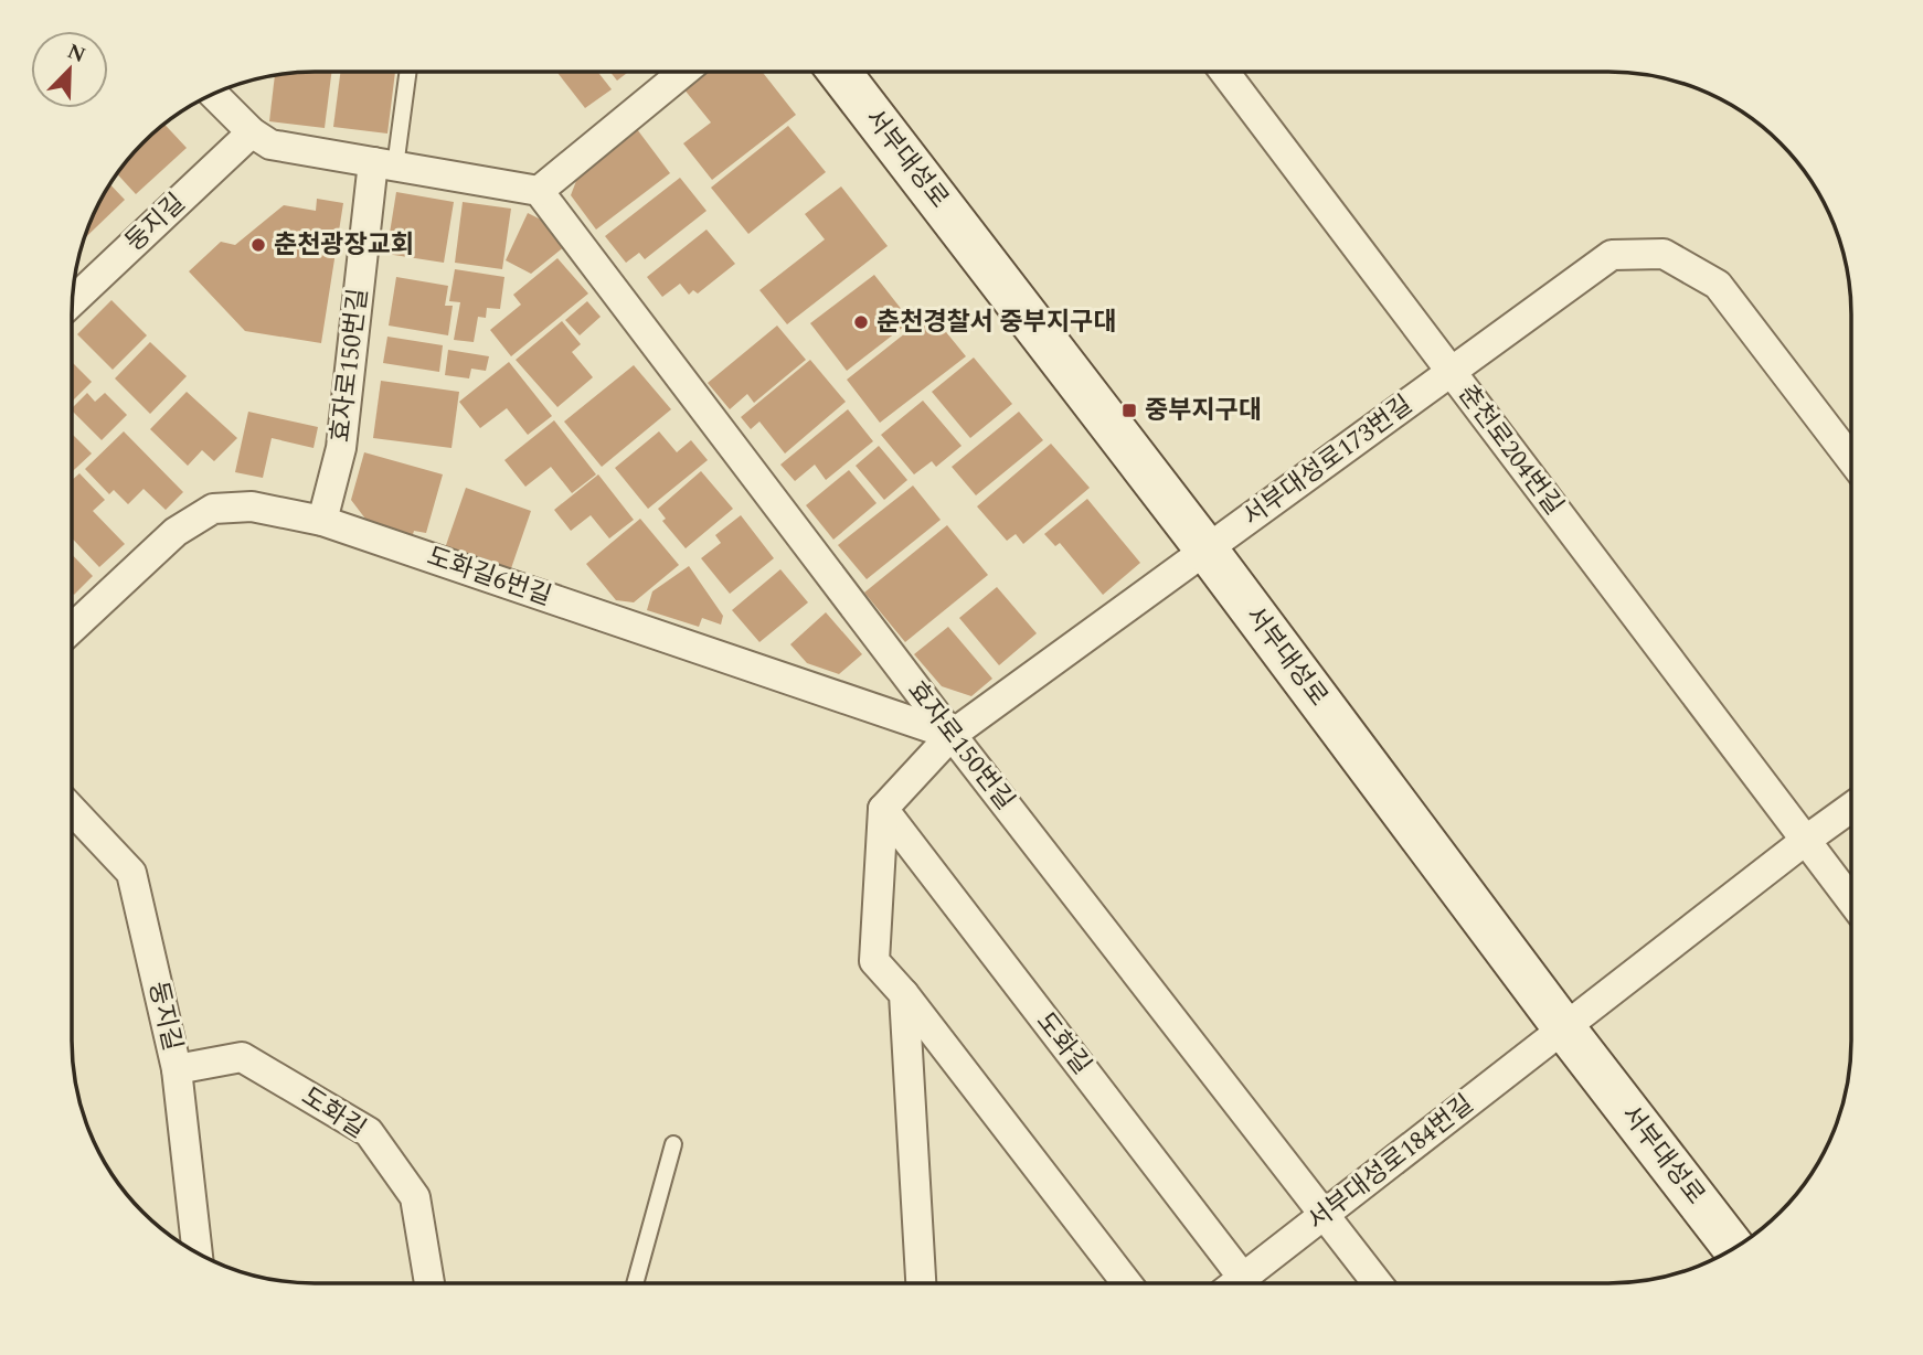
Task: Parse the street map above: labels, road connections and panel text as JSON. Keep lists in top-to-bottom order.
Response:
{
  "streets": {
    "street": [
      "서부대성로",
      "둥지길",
      "효자로150번길",
      "춘천로204번길",
      "서부대성로173번길",
      "도화길6번길",
      "도화길",
      "서부대성로184번길"
    ]
  },
  "crossings": [
    ["서부대성로", "서부대성로173번길"],
    ["서부대성로", "서부대성로184번길"],
    ["둥지길", "도화길"],
    ["효자로150번길", "도화길6번길"],
    ["효자로150번길", "서부대성로184번길"],
    ["춘천로204번길", "서부대성로173번길"],
    ["도화길", "서부대성로184번길"]
  ],
  "places": {
    "other": ["춘천광장교회", "춘천경찰서 중부지구대"],
    "transit": ["중부지구대"]
  },
  "north": "top right"
}
